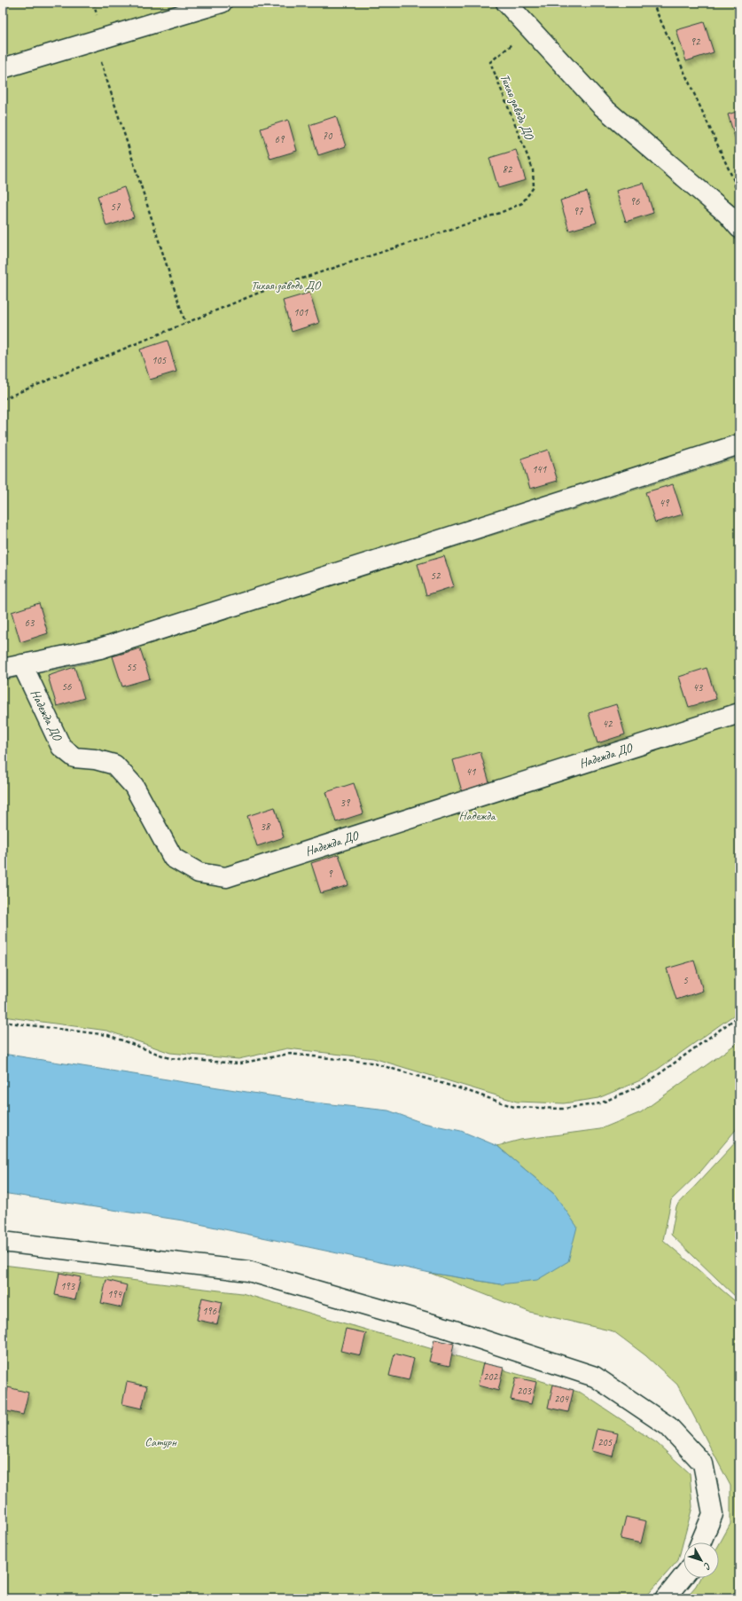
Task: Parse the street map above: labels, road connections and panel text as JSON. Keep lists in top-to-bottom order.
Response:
{
  "streets": {
    "street": ["Надежда ДО"],
    "path": ["Тихая заводь ДО"]
  },
  "parks": ["Тихая заводь ДО", "Надежда", "Сатурн"],
  "house_numbers": [
    "92",
    "70",
    "69",
    "82",
    "96",
    "57",
    "97",
    "101",
    "105",
    "141",
    "49",
    "52",
    "63",
    "55",
    "56",
    "43",
    "42",
    "41",
    "39",
    "38",
    "9",
    "5",
    "193",
    "194",
    "196",
    "202",
    "203",
    "204",
    "205"
  ],
  "north": "bottom right"
}
